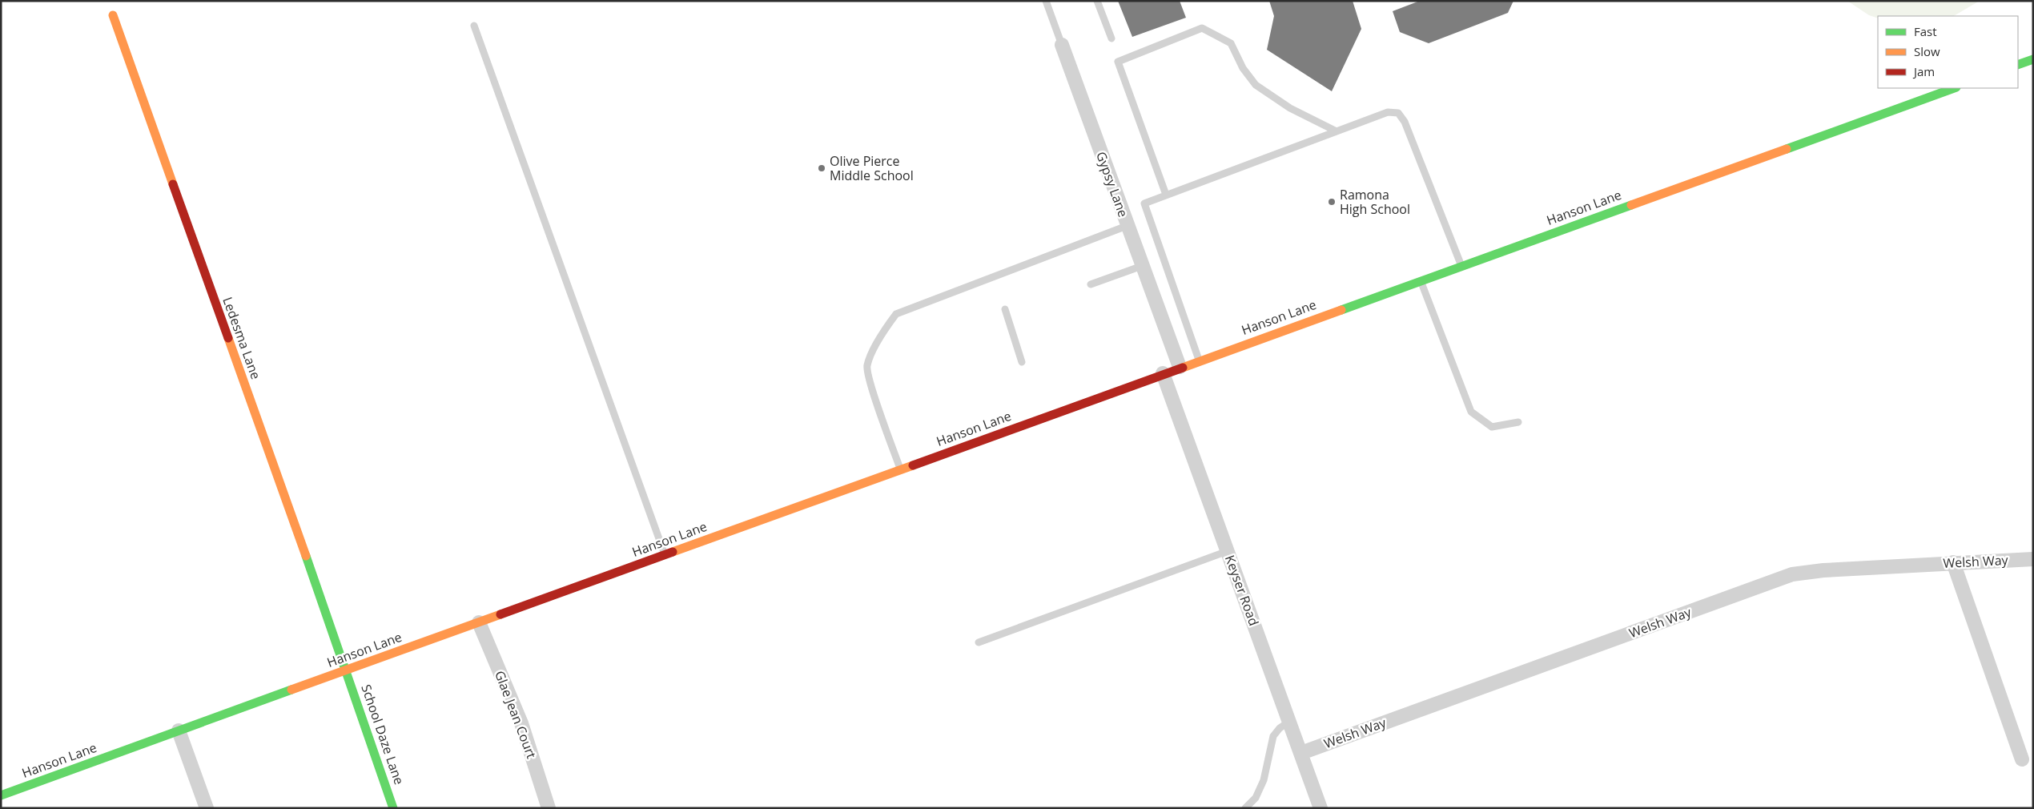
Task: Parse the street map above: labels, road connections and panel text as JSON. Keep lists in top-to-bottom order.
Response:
{
  "streets": {
    "main road": ["Hanson Lane", "Ledesma Lane", "School Daze Lane"],
    "street": [
      "Gypsy Lane",
      "Welsh Way",
      "Keyser Road",
      "Glae Jean Court"
    ]
  },
  "crossings": [
    ["Gypsy Lane", "Hanson Lane"],
    ["Hanson Lane", "Ledesma Lane"],
    ["Hanson Lane", "Keyser Road"],
    ["Hanson Lane", "Glae Jean Court"],
    ["Hanson Lane", "School Daze Lane"],
    ["Ledesma Lane", "School Daze Lane"],
    ["Welsh Way", "Keyser Road"]
  ],
  "places": ["Olive Pierce Middle School", "Ramona High School"],
  "legend": ["Fast", "Slow", "Jam"]
}
